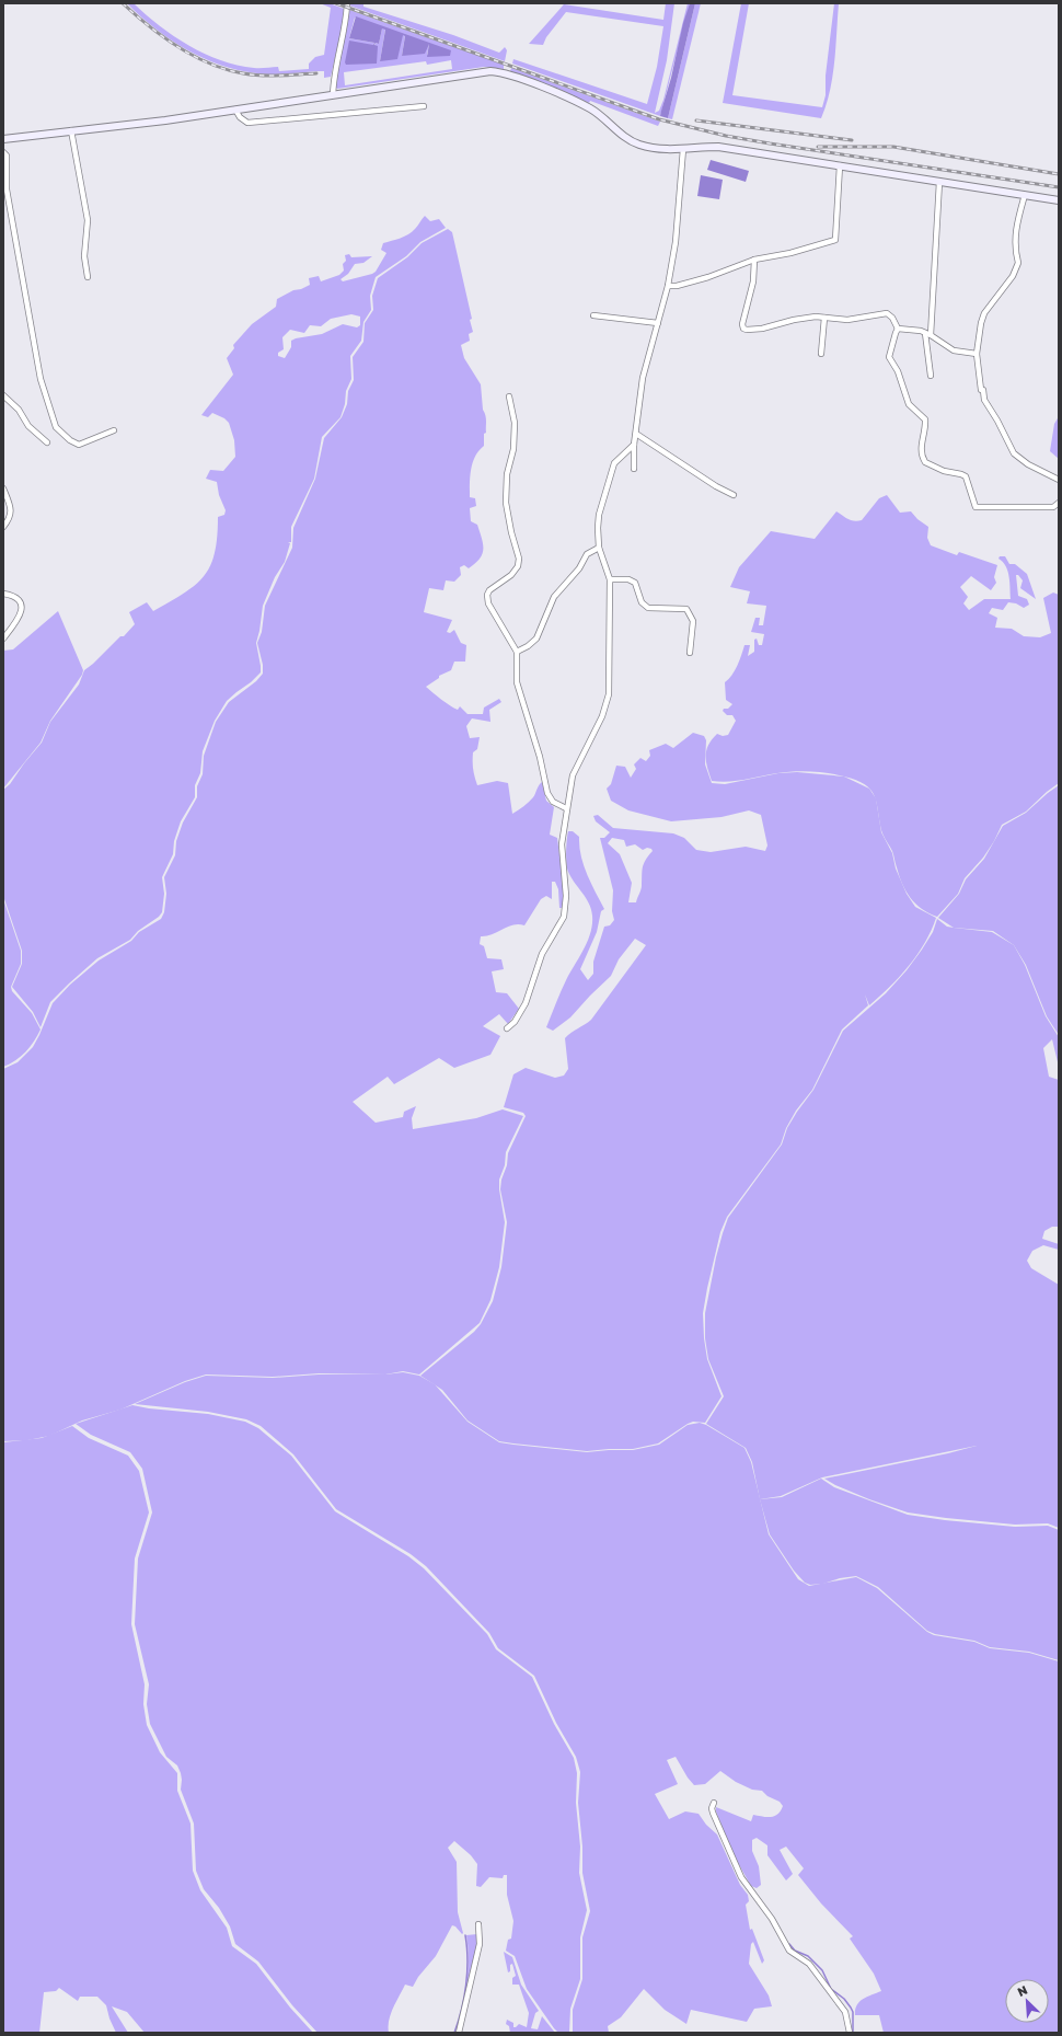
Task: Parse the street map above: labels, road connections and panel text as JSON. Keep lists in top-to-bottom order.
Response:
{
  "north": "top left"
}
